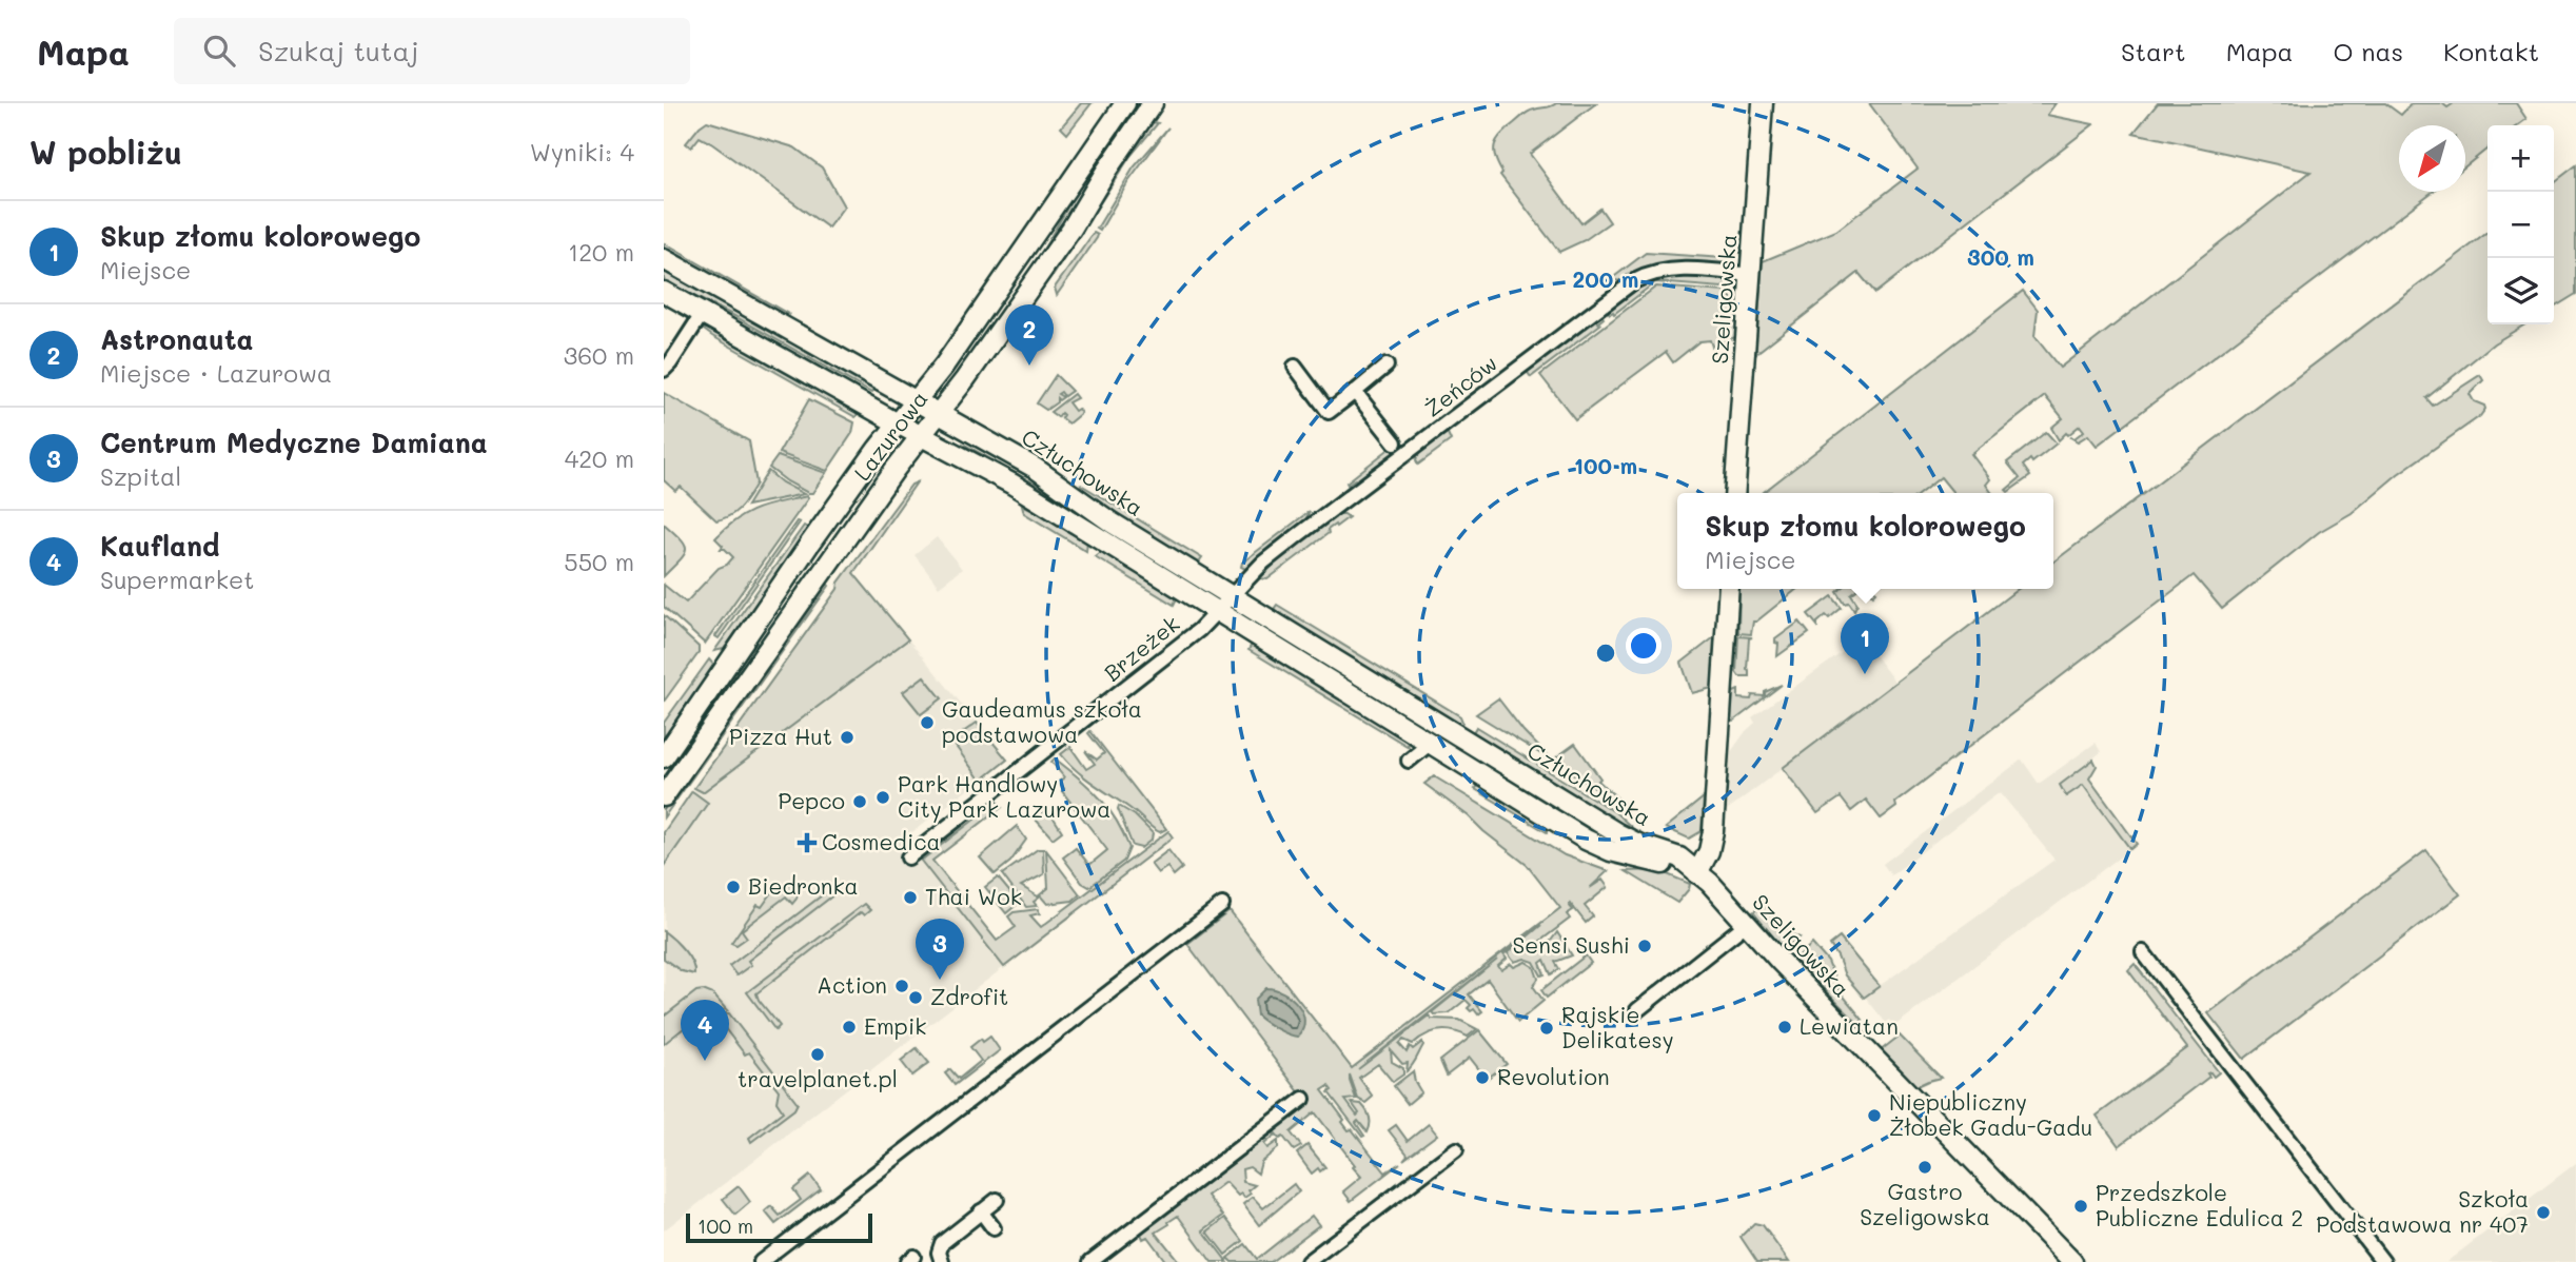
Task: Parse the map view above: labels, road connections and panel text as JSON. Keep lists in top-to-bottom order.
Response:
{
  "streets": {
    "street": [
      "Szeligowska",
      "Żeńców",
      "Lazurowa",
      "Człuchowska",
      "Brzeżek"
    ]
  },
  "crossings": [
    ["Szeligowska", "Żeńców"],
    ["Szeligowska", "Człuchowska"],
    ["Żeńców", "Człuchowska"],
    ["Żeńców", "Brzeżek"],
    ["Lazurowa", "Człuchowska"],
    ["Człuchowska", "Brzeżek"]
  ],
  "places": {
    "other": [
      "Gaudeamus szkoła podstawowa",
      "Pizza Hut",
      "Park Handlowy City Park Lazurowa",
      "Pepco",
      "Biedronka",
      "Thai Wok",
      "Sensi Sushi",
      "Action",
      "Zdrofit",
      "Empik",
      "Lewiatan",
      "Rajskie Delikatesy",
      "travelplanet.pl",
      "Revolution",
      "Niepubliczny Żłobek Gadu-Gadu",
      "Gastro Szeligowska",
      "Przedszkole Publiczne Edulica 2",
      "Szkoła Podstawowa nr 407"
    ],
    "health": ["Cosmedica"]
  },
  "scale_bar": "100 m",
  "north": "bottom left",
  "page": {
    "header": "Mapa",
    "search": "Szukaj tutaj",
    "nav": [
      "Start",
      "Mapa",
      "O nas",
      "Kontakt"
    ],
    "heading": ["W pobliżu", "Wyniki: 4"],
    "map_buttons": ["+", "−"],
    "list": [
      {
        "mark": "1",
        "name": "Skup złomu kolorowego",
        "note": "Miejsce",
        "value": "120 m"
      },
      {
        "mark": "2",
        "name": "Astronauta",
        "note": "Miejsce · Lazurowa",
        "value": "360 m"
      },
      {
        "mark": "3",
        "name": "Centrum Medyczne Damiana",
        "note": "Szpital",
        "value": "420 m"
      },
      {
        "mark": "4",
        "name": "Kaufland",
        "note": "Supermarket",
        "value": "550 m"
      }
    ],
    "pins": [
      "2",
      "1",
      "3",
      "4"
    ],
    "popup": ["Skup złomu kolorowego", "Miejsce"],
    "scale": "100 m"
  },
  "rings": ["300 m", "200 m", "100 m"]
}
